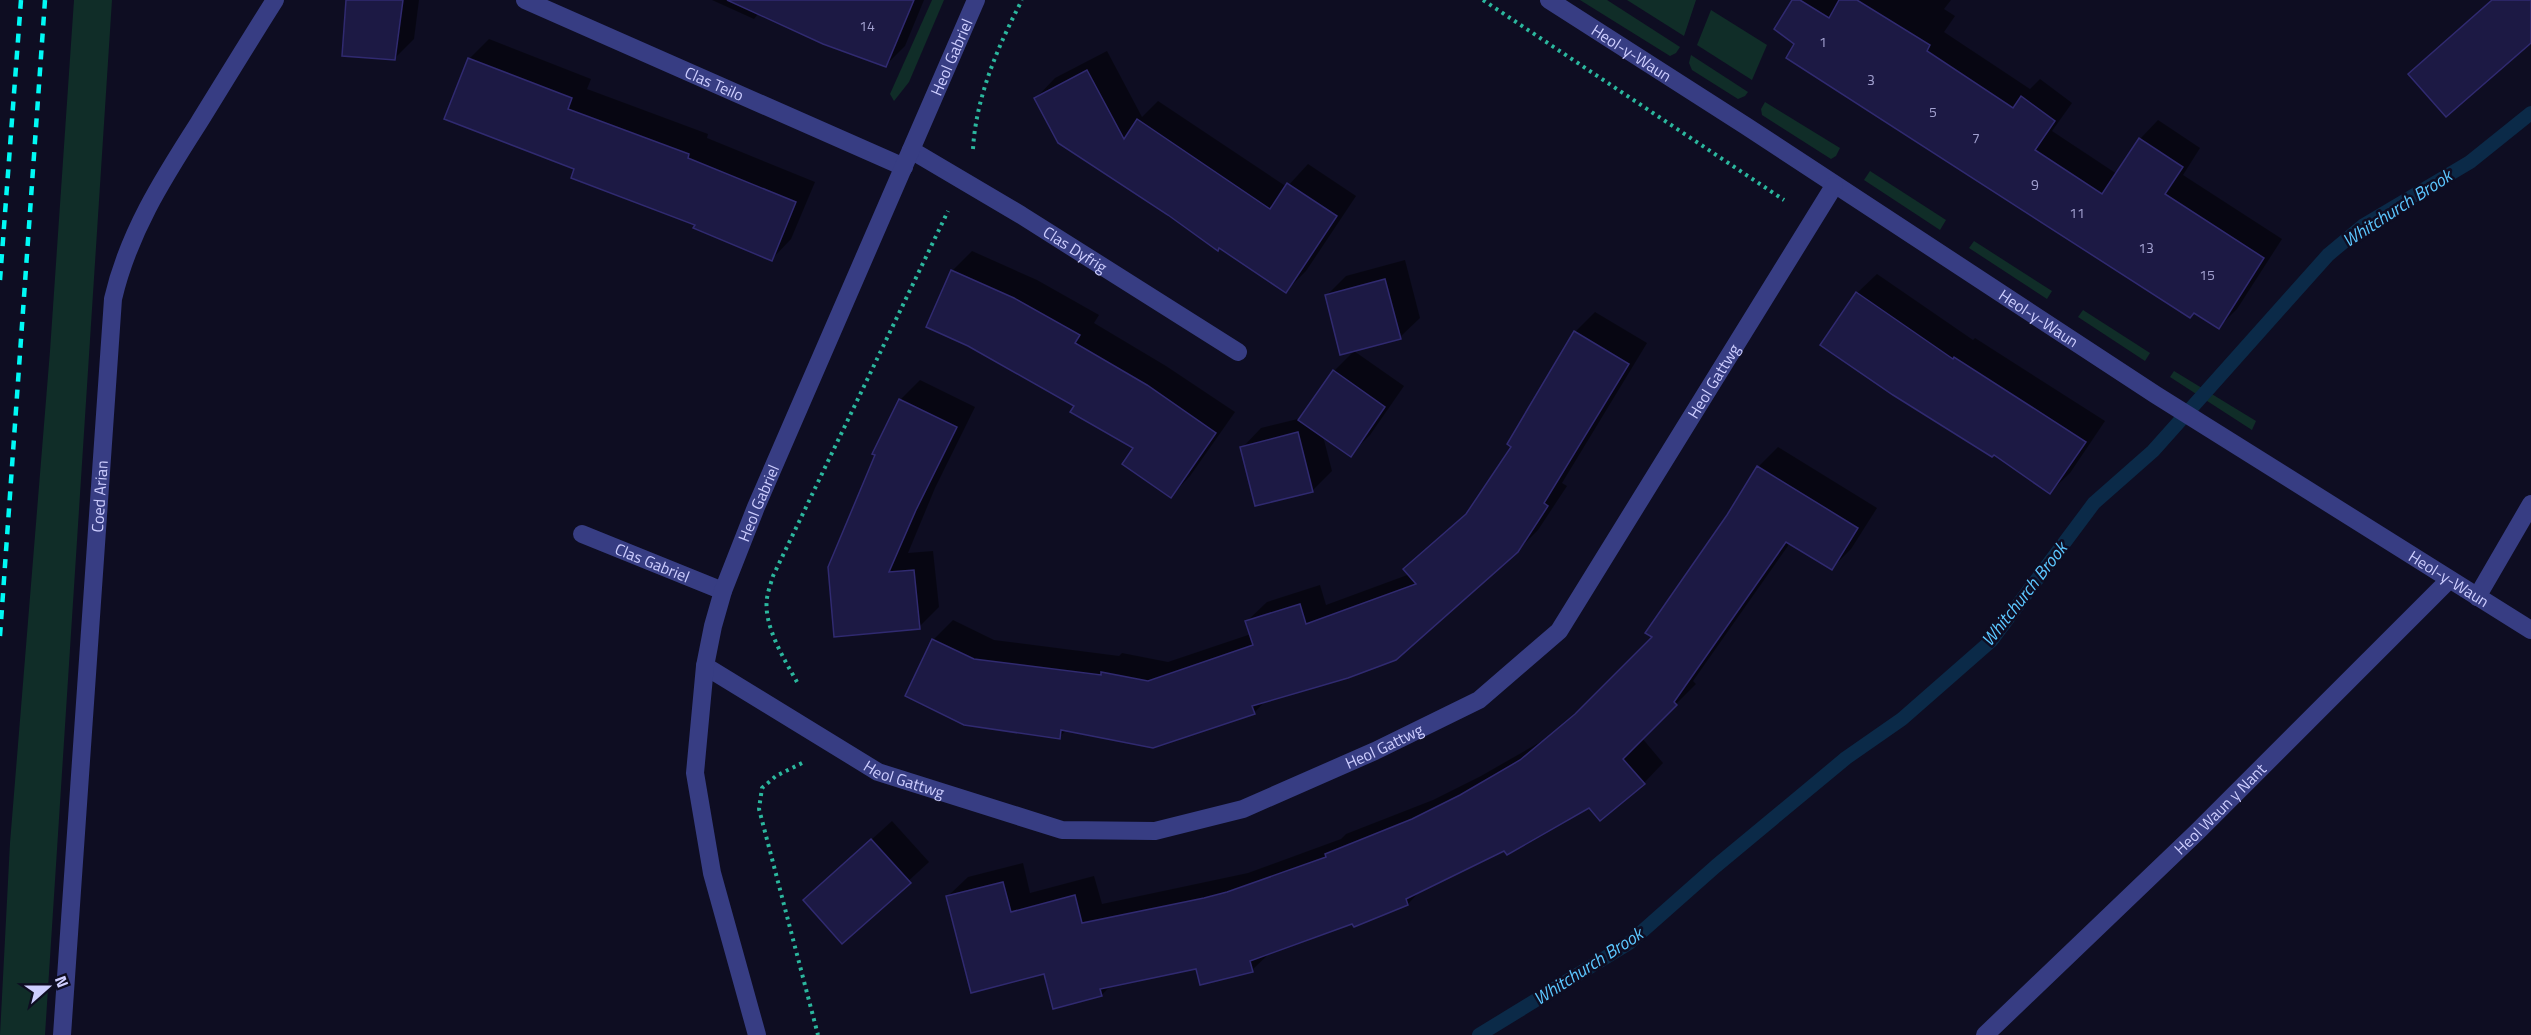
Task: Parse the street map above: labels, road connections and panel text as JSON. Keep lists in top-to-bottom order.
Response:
{
  "streets": {
    "street": [
      "Heol-y-Waun",
      "Heol Gabriel",
      "Clas Teilo",
      "Clas Dyfrig",
      "Heol Gattwg",
      "Coed Arian",
      "Clas Gabriel",
      "Heol Waun y Nant"
    ]
  },
  "crossings": [
    ["Heol-y-Waun", "Heol Gattwg"],
    ["Heol-y-Waun", "Heol Waun y Nant"],
    ["Heol Gabriel", "Clas Teilo"],
    ["Heol Gabriel", "Clas Dyfrig"],
    ["Heol Gabriel", "Heol Gattwg"],
    ["Heol Gabriel", "Clas Gabriel"],
    ["Clas Teilo", "Clas Dyfrig"]
  ],
  "water": ["Whitchurch Brook"],
  "house_numbers": [
    "14",
    "1",
    "3",
    "5",
    "7",
    "9",
    "11",
    "13",
    "15"
  ],
  "north": "right"
}
